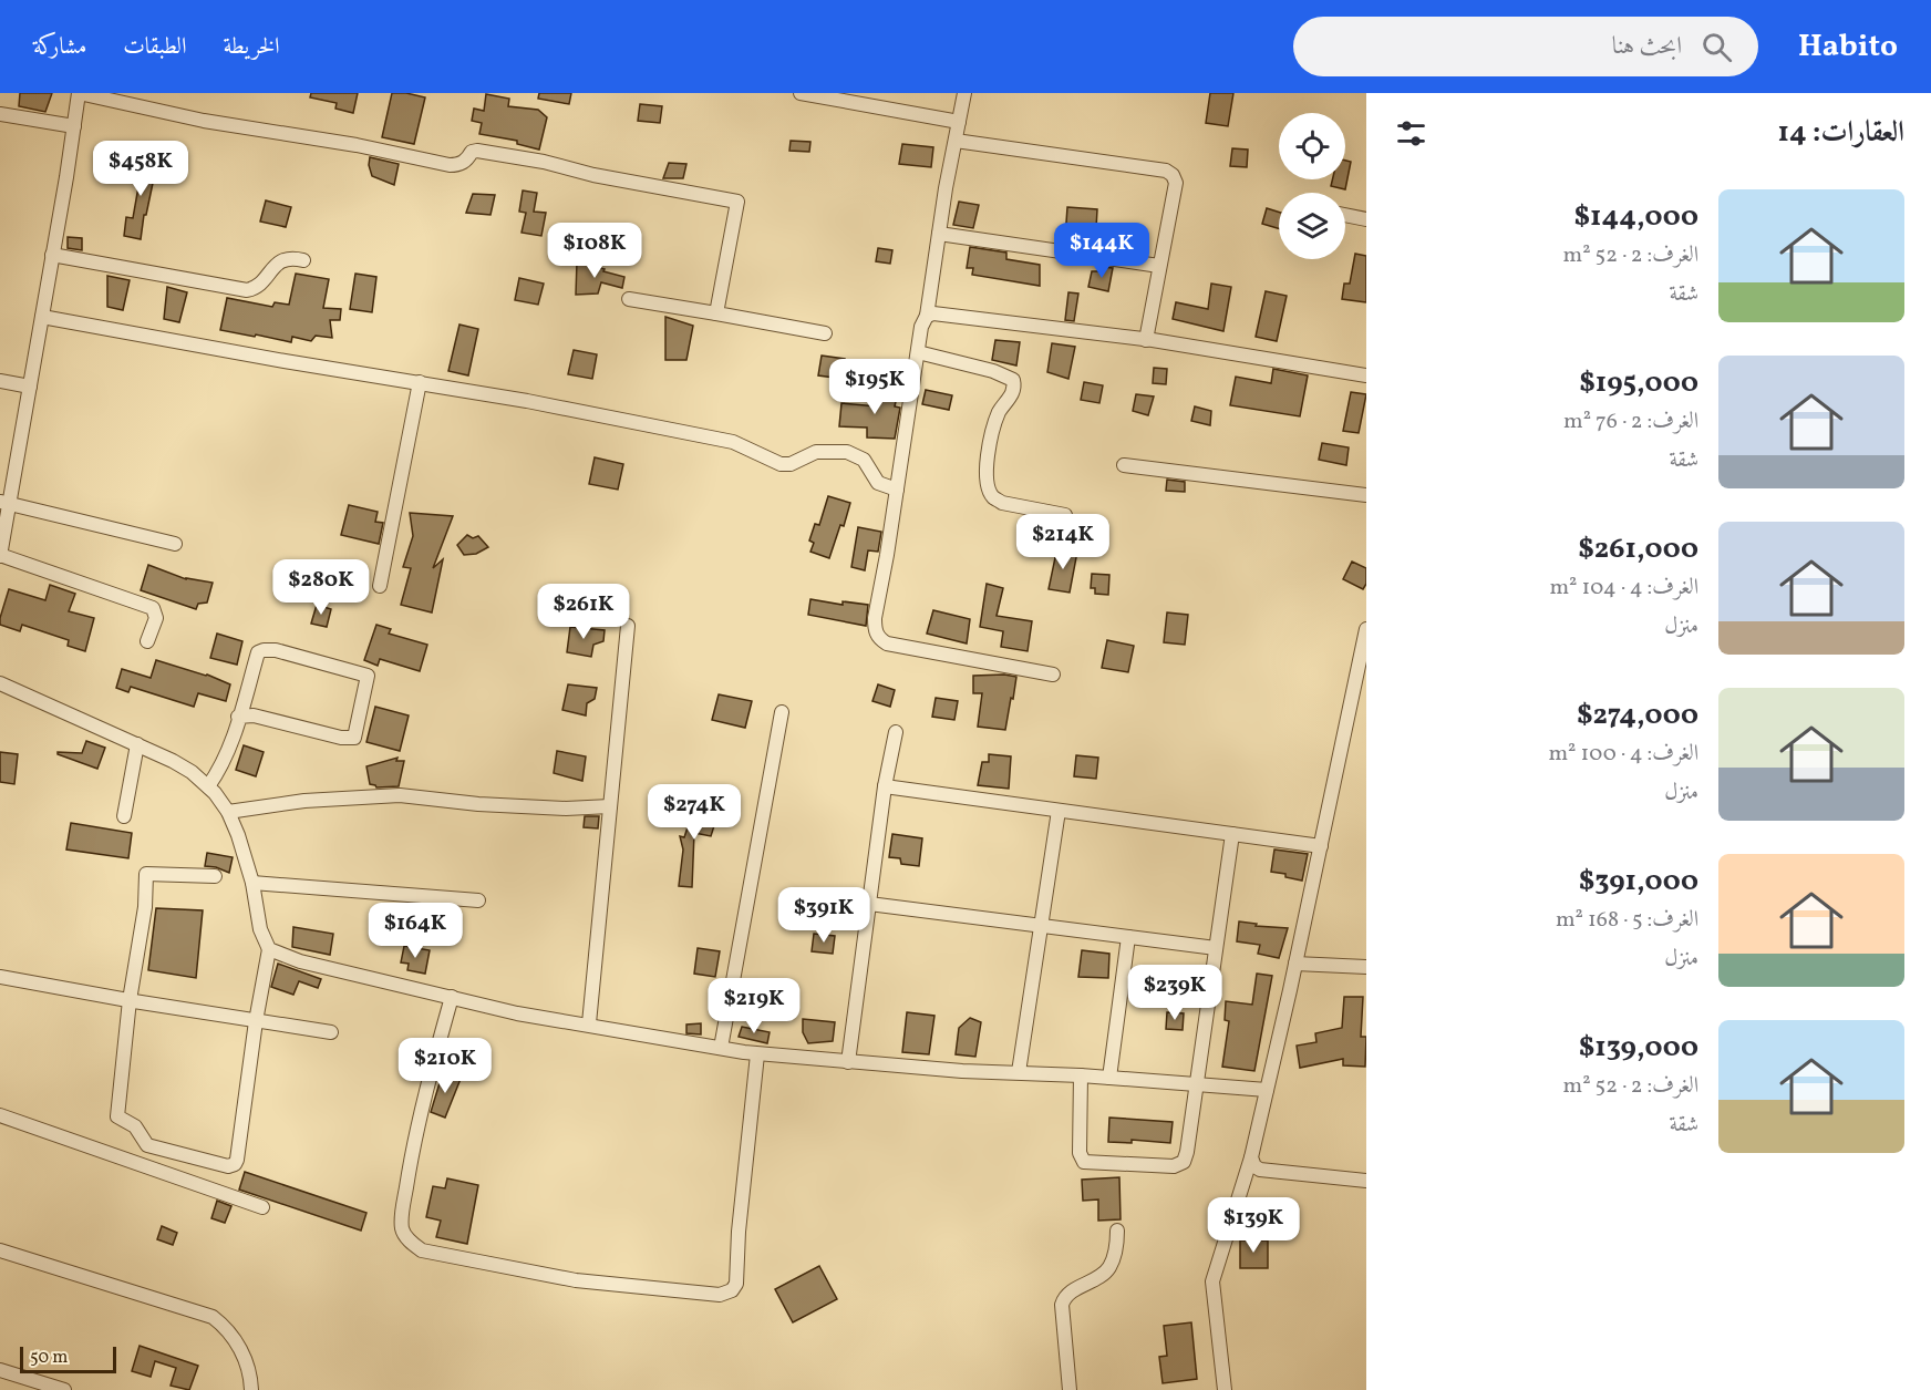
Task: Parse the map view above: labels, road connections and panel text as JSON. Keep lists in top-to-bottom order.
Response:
{
  "scale_bar": "50 m",
  "page": {
    "header": "Habito",
    "search": "ابحث هنا",
    "nav": ["الخريطة", "الطبقات", "مشاركة"],
    "heading": "العقارات: 14",
    "price": [
      "$458K",
      "$108K",
      "$144K",
      "$195K",
      "$214K",
      "$280K",
      "$261K",
      "$274K",
      "$391K",
      "$164K",
      "$239K",
      "$219K",
      "$210K",
      "$139K"
    ],
    "list": [
      {
        "name": "$144,000",
        "note": "الغرف: 2 · 52 m² · شقة"
      },
      {
        "name": "$195,000",
        "note": "الغرف: 2 · 76 m² · شقة"
      },
      {
        "name": "$261,000",
        "note": "الغرف: 4 · 104 m² · منزل"
      },
      {
        "name": "$274,000",
        "note": "الغرف: 4 · 100 m² · منزل"
      },
      {
        "name": "$391,000",
        "note": "الغرف: 5 · 168 m² · منزل"
      },
      {
        "name": "$139,000",
        "note": "الغرف: 2 · 52 m² · شقة"
      }
    ],
    "scale": "50 m"
  }
}
